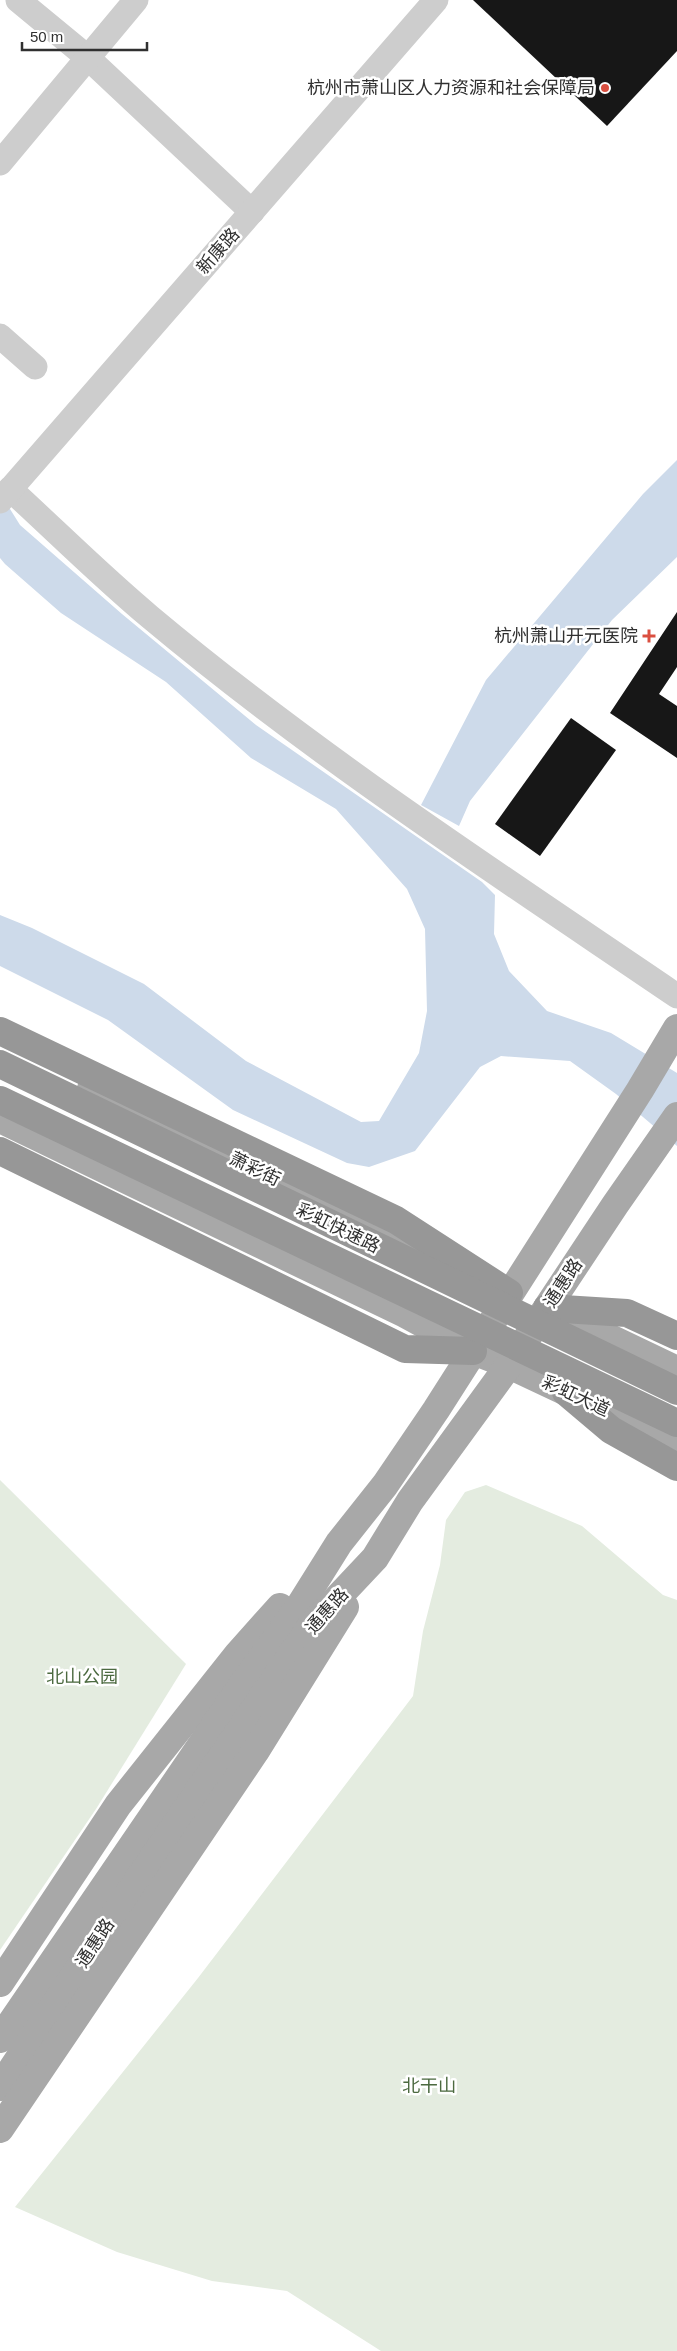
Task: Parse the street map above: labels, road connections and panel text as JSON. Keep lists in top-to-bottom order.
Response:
{
  "streets": {
    "highway": ["彩虹快速路"],
    "main road": ["萧彩街", "通惠路", "彩虹大道"],
    "street": ["新康路"]
  },
  "crossings": [
    ["萧彩街", "通惠路"],
    ["通惠路", "彩虹大道"]
  ],
  "parks": ["北山公园", "北干山"],
  "places": {
    "other": ["杭州市萧山区人力资源和社会保障局"],
    "health": ["杭州萧山开元医院"]
  },
  "scale_bar": "50 m"
}
